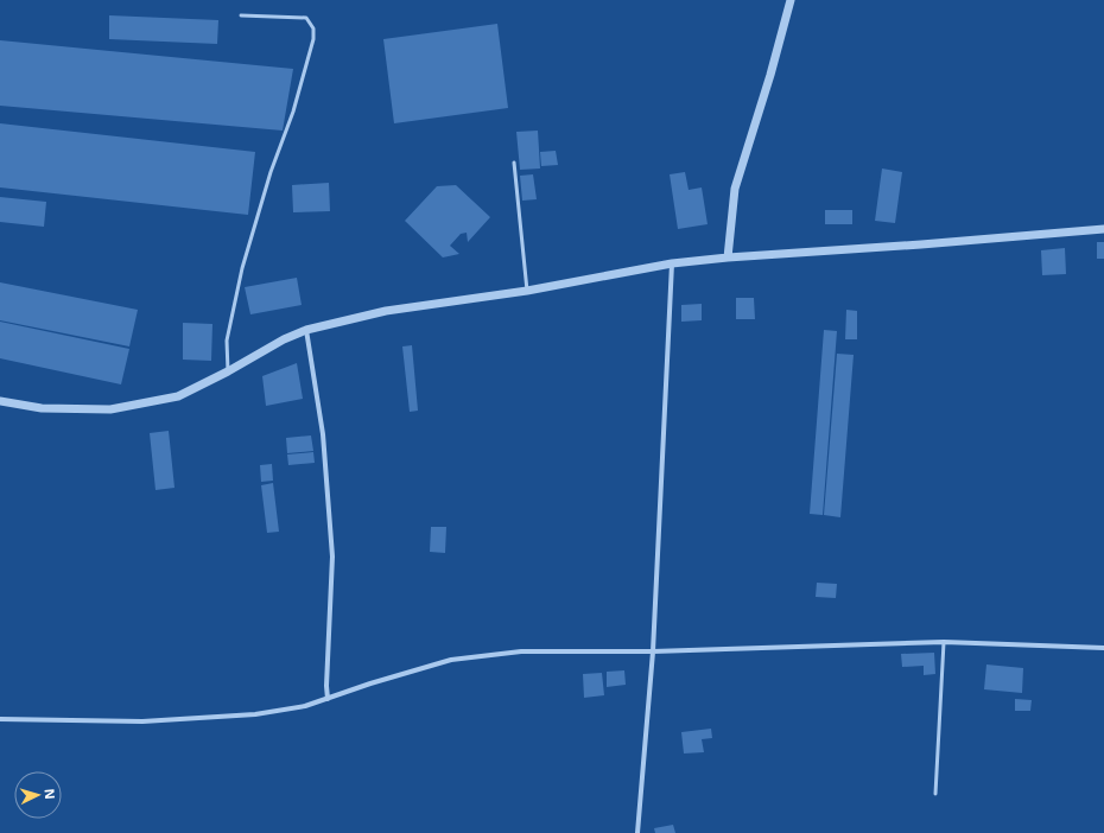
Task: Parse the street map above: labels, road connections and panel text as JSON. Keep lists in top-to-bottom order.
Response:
{
  "north": "right"
}
